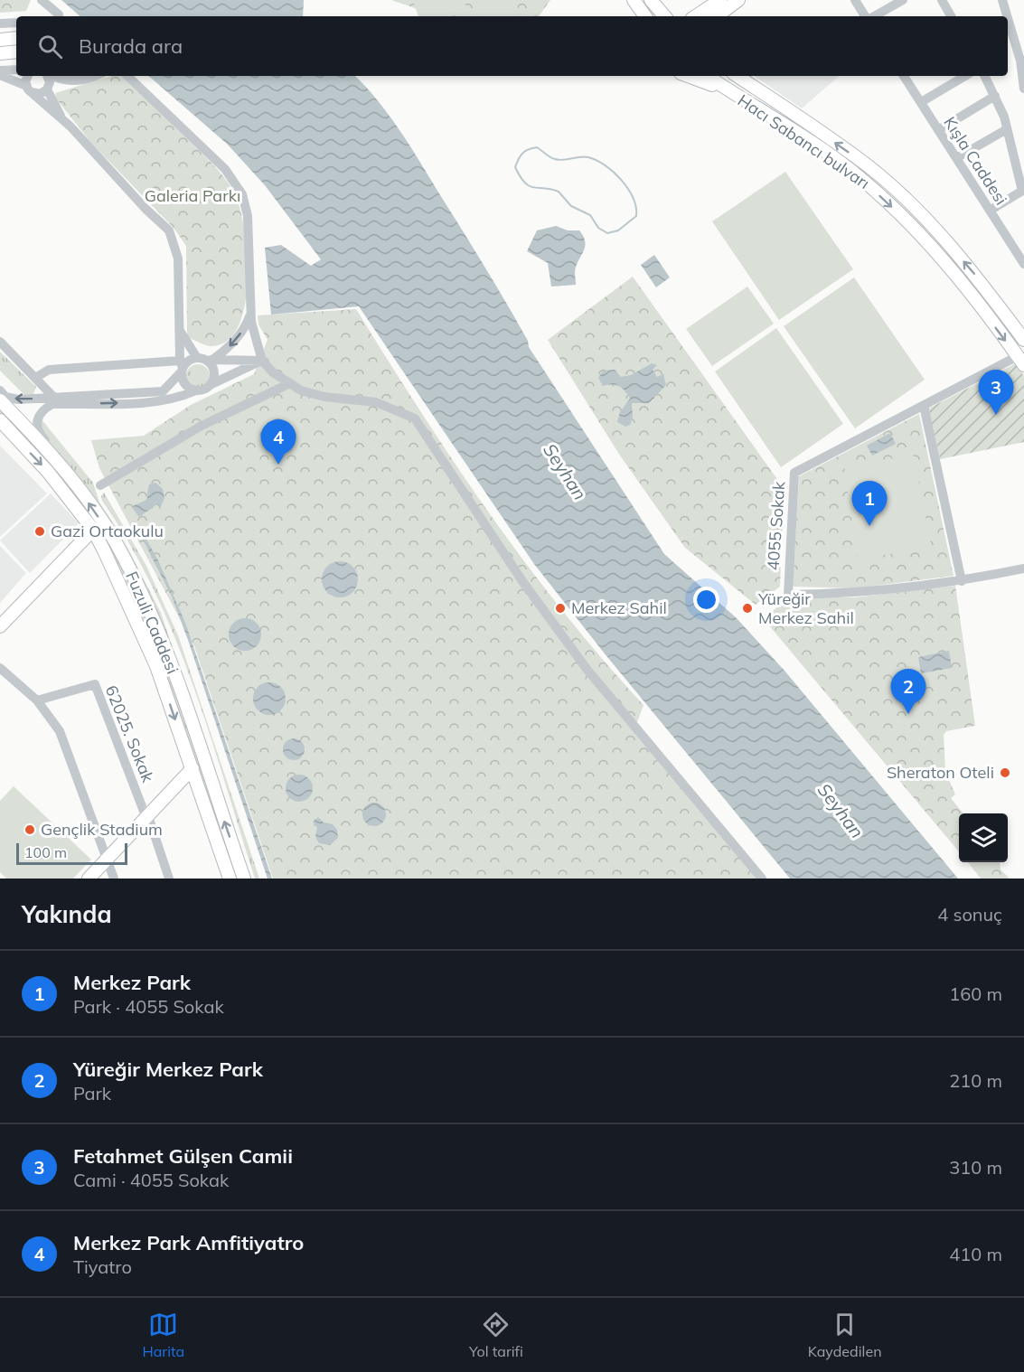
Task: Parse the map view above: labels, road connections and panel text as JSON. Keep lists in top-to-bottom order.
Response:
{
  "streets": {
    "main road": ["Hacı Sabancı bulvarı", "Fuzuli Caddesi"],
    "street": ["Kışla Caddesi", "4055 Sokak", "62025. Sokak"]
  },
  "crossings": [
    ["Hacı Sabancı bulvarı", "4055 Sokak"]
  ],
  "water": ["Seyhan"],
  "parks": ["Galeria Parkı"],
  "places": [
    "Gazi Ortaokulu",
    "Merkez Sahil",
    "Yüreğir Merkez Sahil",
    "Sheraton Oteli",
    "Gençlik Stadium"
  ],
  "scale_bar": "100 m",
  "page": {
    "search": "Burada ara",
    "pins": [
      "3",
      "4",
      "1",
      "2"
    ],
    "scale": "100 m",
    "heading": ["Yakında", "4 sonuç"],
    "list": [
      {
        "mark": "1",
        "name": "Merkez Park",
        "note": "Park · 4055 Sokak",
        "value": "160 m"
      },
      {
        "mark": "2",
        "name": "Yüreğir Merkez Park",
        "note": "Park",
        "value": "210 m"
      },
      {
        "mark": "3",
        "name": "Fetahmet Gülşen Camii",
        "note": "Cami · 4055 Sokak",
        "value": "310 m"
      },
      {
        "mark": "4",
        "name": "Merkez Park Amfitiyatro",
        "note": "Tiyatro",
        "value": "410 m"
      }
    ],
    "nav": ["Harita", "Yol tarifi", "Kaydedilen"]
  }
}
